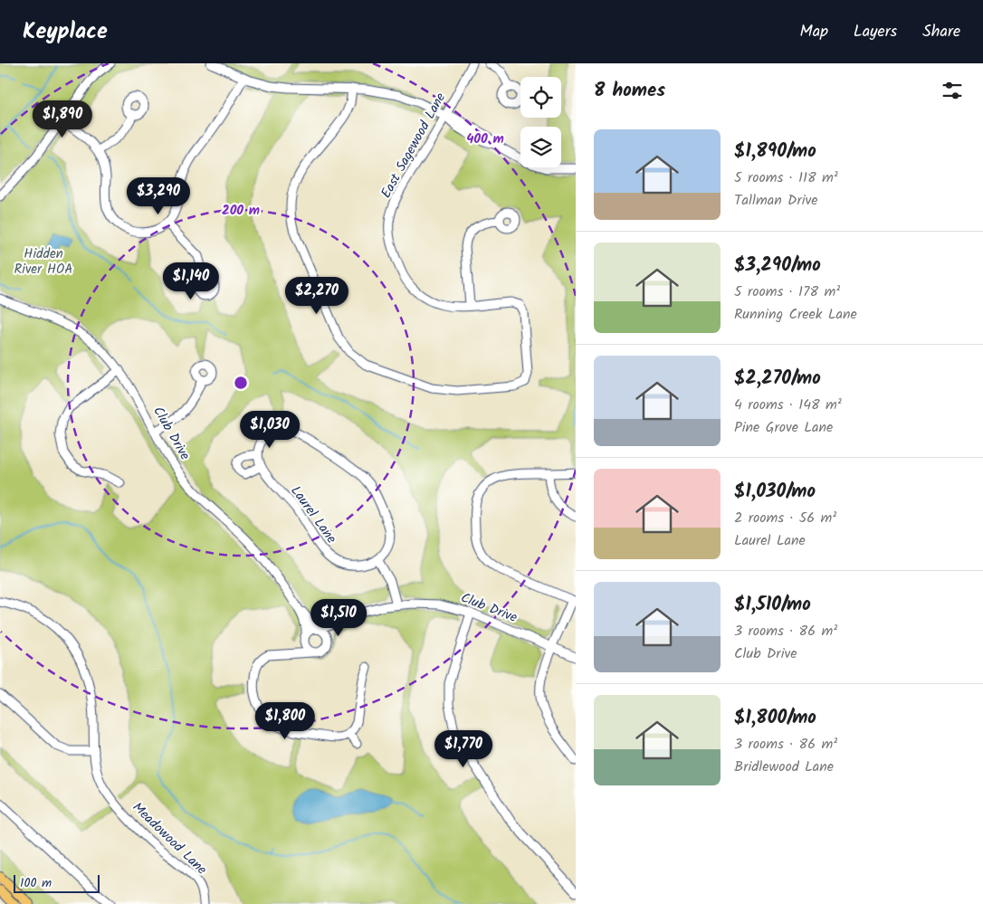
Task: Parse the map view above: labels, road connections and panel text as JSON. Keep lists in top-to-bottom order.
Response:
{
  "streets": {
    "street": [
      "East Sagewood Lane",
      "Club Drive",
      "Laurel Lane",
      "Meadowood Lane"
    ]
  },
  "parks": ["Hidden River HOA"],
  "scale_bar": "100 m",
  "page": {
    "header": "Keyplace",
    "nav": ["Map", "Layers", "Share"],
    "heading": "8 homes",
    "price": [
      "$1,890",
      "$3,290",
      "$1,140",
      "$2,270",
      "$1,030",
      "$1,510",
      "$1,800",
      "$1,770"
    ],
    "list": [
      {
        "name": "$1,890/mo",
        "note": "5 rooms · 118 m² · Tallman Drive"
      },
      {
        "name": "$3,290/mo",
        "note": "5 rooms · 178 m² · Running Creek Lane"
      },
      {
        "name": "$2,270/mo",
        "note": "4 rooms · 148 m² · Pine Grove Lane"
      },
      {
        "name": "$1,030/mo",
        "note": "2 rooms · 56 m² · Laurel Lane"
      },
      {
        "name": "$1,510/mo",
        "note": "3 rooms · 86 m² · Club Drive"
      },
      {
        "name": "$1,800/mo",
        "note": "3 rooms · 86 m² · Bridlewood Lane"
      }
    ],
    "scale": "100 m"
  },
  "rings": ["400 m", "200 m"]
}
